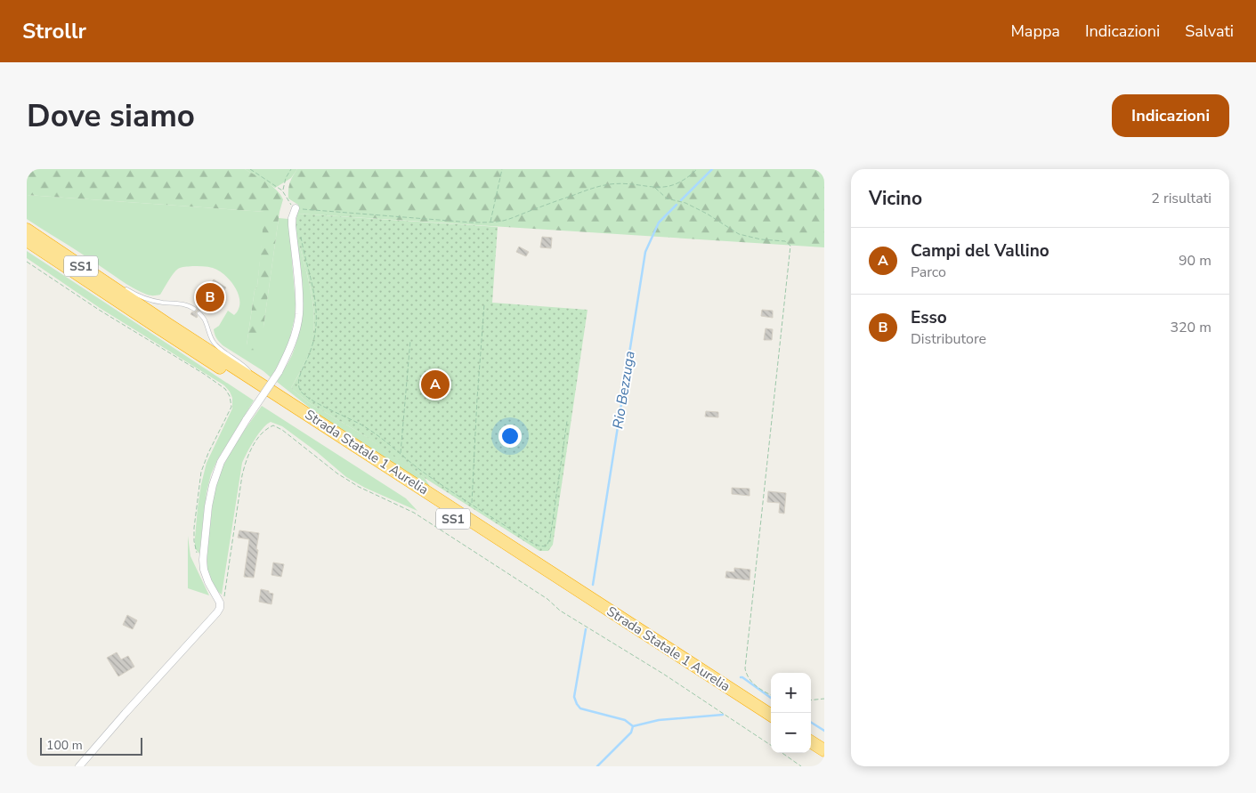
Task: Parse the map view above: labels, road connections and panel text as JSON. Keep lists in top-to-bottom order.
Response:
{
  "streets": {
    "highway": ["SS1", "Strada Statale 1 Aurelia"]
  },
  "water": ["Rio Bezzuga"],
  "scale_bar": "100 m",
  "page": {
    "header": "Strollr",
    "nav": ["Mappa", "Indicazioni", "Salvati"],
    "buttons": "Indicazioni",
    "title": "Dove siamo",
    "heading": ["Vicino", "2 risultati"],
    "list": [
      {
        "mark": "A",
        "name": "Campi del Vallino",
        "note": "Parco",
        "value": "90 m"
      },
      {
        "mark": "B",
        "name": "Esso",
        "note": "Distributore",
        "value": "320 m"
      }
    ],
    "pins": ["B", "A"],
    "map_buttons": ["+", "−"],
    "scale": "100 m"
  }
}
